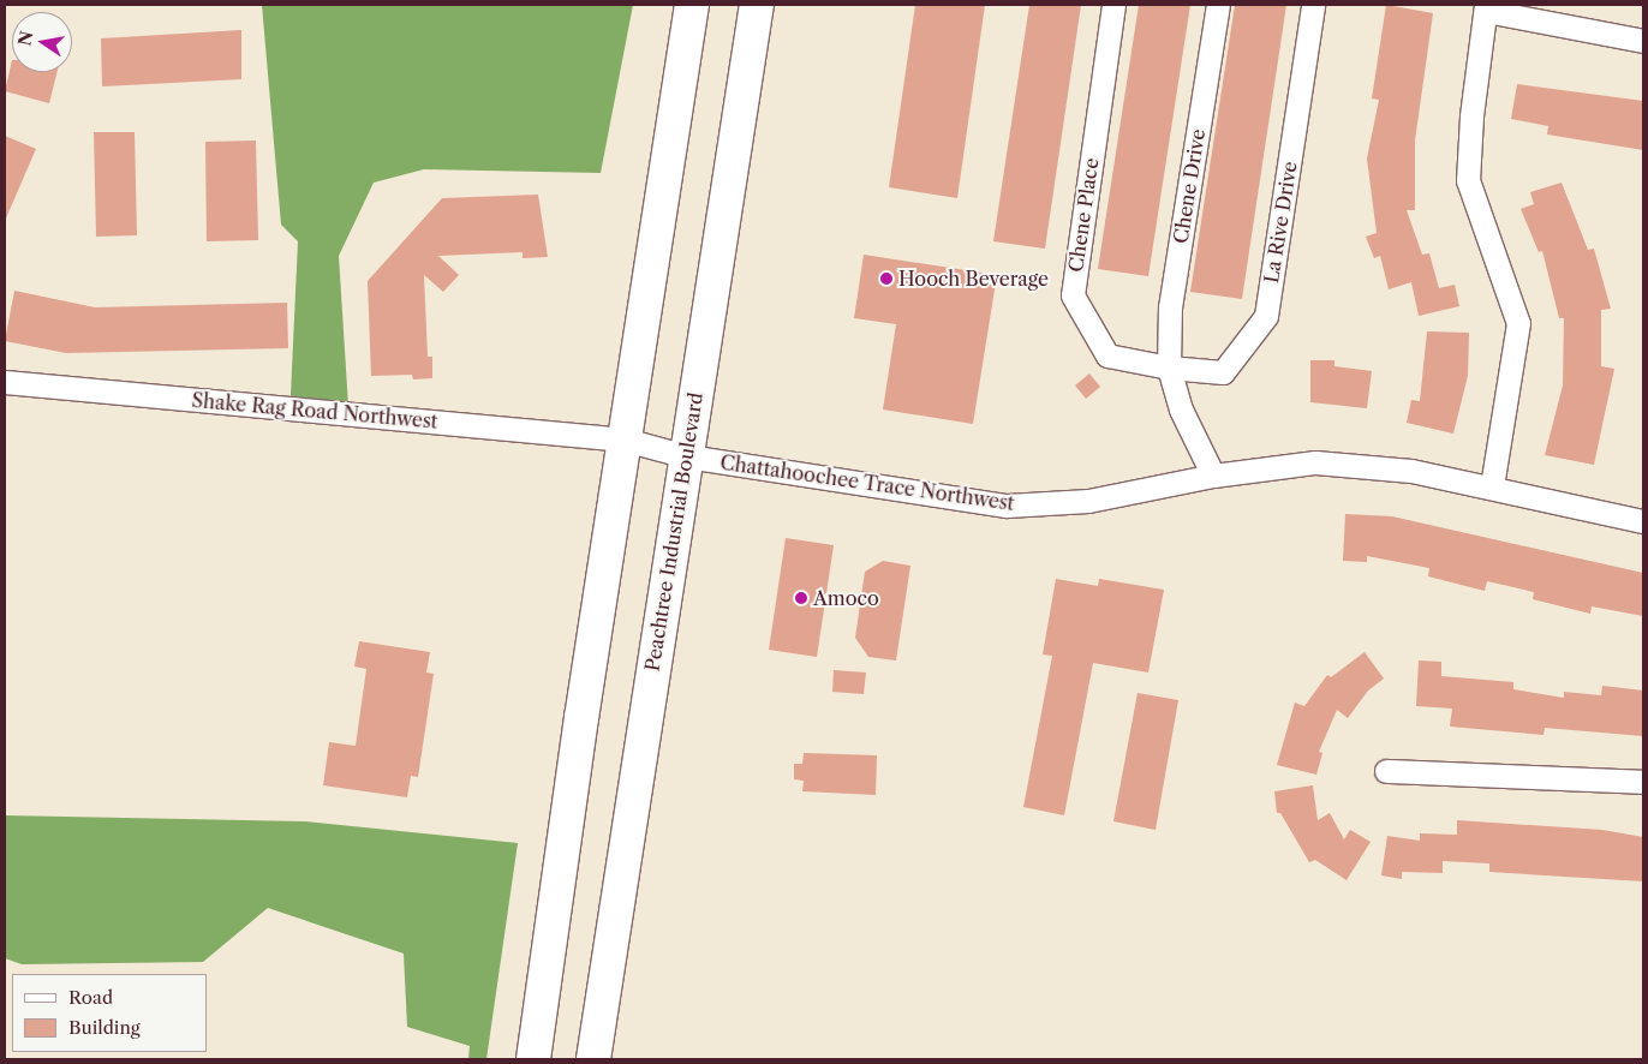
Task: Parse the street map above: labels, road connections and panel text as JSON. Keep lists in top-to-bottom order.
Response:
{
  "streets": {
    "highway": ["Peachtree Industrial Boulevard"],
    "street": [
      "Chene Drive",
      "Chene Place",
      "La Rive Drive",
      "Shake Rag Road Northwest",
      "Chattahoochee Trace Northwest"
    ]
  },
  "crossings": [
    ["Chene Drive", "Chene Place"],
    ["Chene Drive", "La Rive Drive"],
    ["Chene Drive", "Chattahoochee Trace Northwest"],
    ["Chene Place", "La Rive Drive"],
    ["Shake Rag Road Northwest", "Chattahoochee Trace Northwest"],
    ["Chattahoochee Trace Northwest", "Peachtree Industrial Boulevard"]
  ],
  "places": ["Hooch Beverage", "Amoco"],
  "legend": ["Road", "Building"],
  "north": "left"
}
